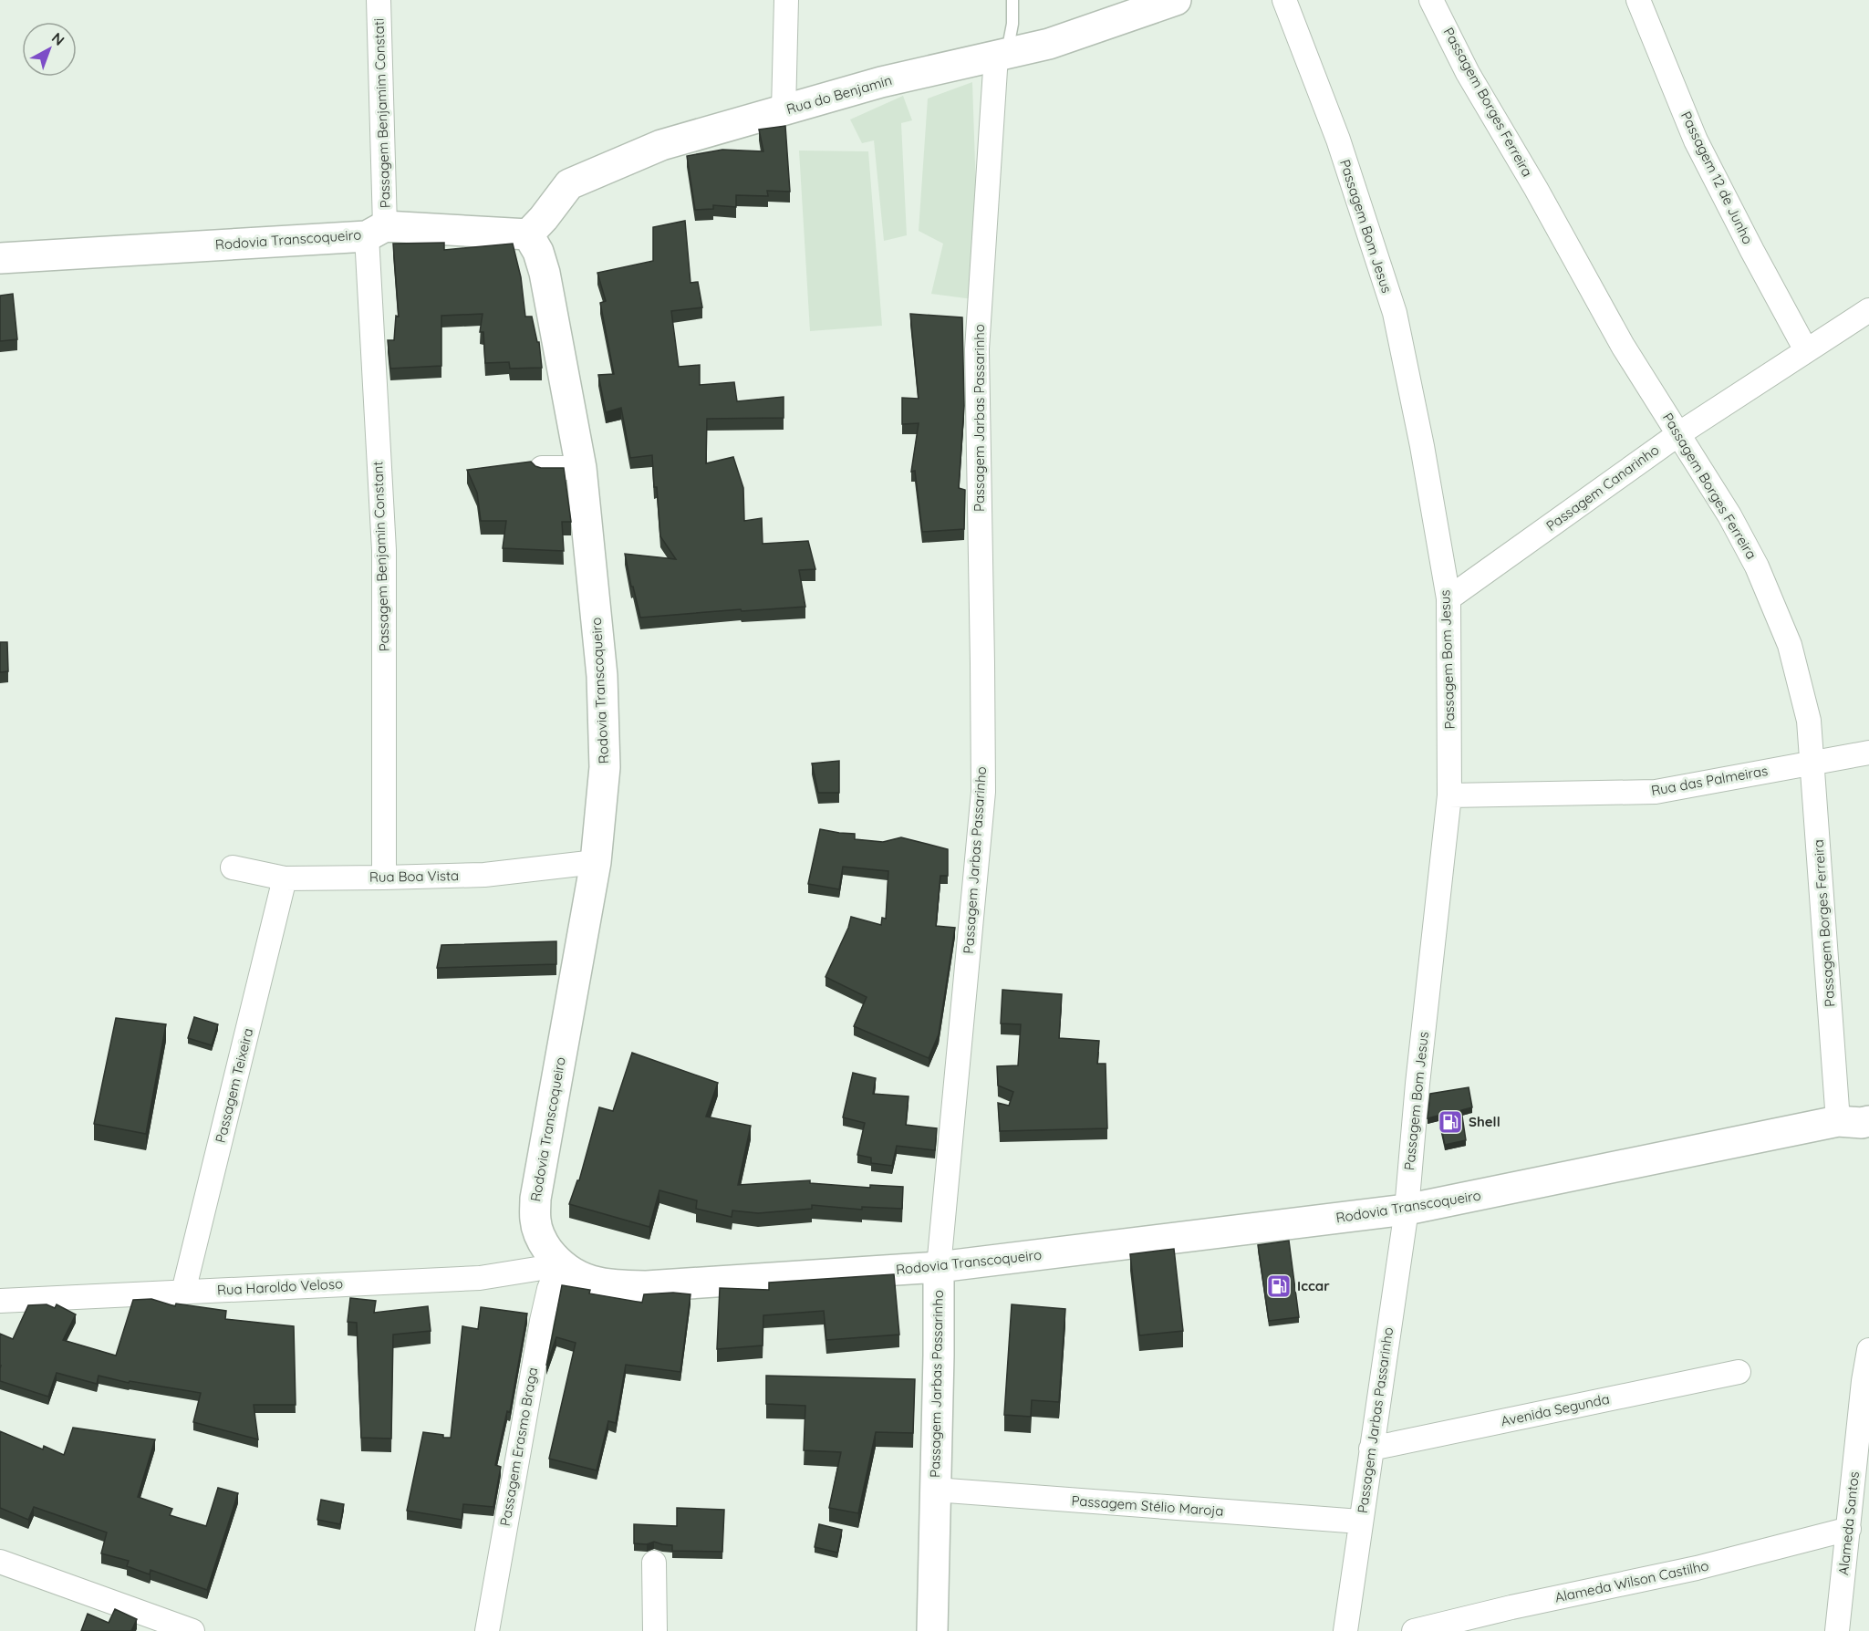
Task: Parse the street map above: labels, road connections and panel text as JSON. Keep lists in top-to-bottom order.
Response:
{
  "streets": {
    "main road": ["Rua do Benjamin", "Rodovia Transcoqueiro", "Passagem Jarbas Passarinho"],
    "street": [
      "Passagem Borges Ferreira",
      "Passagem Benjamim Constati",
      "Passagem 12 de Junho",
      "Passagem Bom Jesus",
      "Passagem Canarinho",
      "Passagem Benjamin Constant",
      "Rua das Palmeiras",
      "Rua Boa Vista",
      "Passagem Teixeira",
      "Rua Haroldo Veloso",
      "Avenida Segunda",
      "Passagem Erasmo Braga",
      "Passagem Stélio Maroja",
      "Alameda Santos",
      "Alameda Wilson Castilho"
    ]
  },
  "crossings": [
    ["Rua do Benjamin", "Rodovia Transcoqueiro"],
    ["Rua do Benjamin", "Passagem Jarbas Passarinho"],
    ["Passagem Borges Ferreira", "Rodovia Transcoqueiro"],
    ["Passagem Borges Ferreira", "Passagem Canarinho"],
    ["Passagem Borges Ferreira", "Rua das Palmeiras"],
    ["Passagem Benjamim Constati", "Rodovia Transcoqueiro"],
    ["Passagem Benjamim Constati", "Passagem Benjamin Constant"],
    ["Passagem 12 de Junho", "Passagem Canarinho"],
    ["Passagem Bom Jesus", "Rodovia Transcoqueiro"],
    ["Passagem Bom Jesus", "Passagem Jarbas Passarinho"],
    ["Passagem Bom Jesus", "Passagem Canarinho"],
    ["Passagem Bom Jesus", "Rua das Palmeiras"],
    ["Rodovia Transcoqueiro", "Passagem Jarbas Passarinho"],
    ["Rodovia Transcoqueiro", "Passagem Benjamin Constant"],
    ["Rodovia Transcoqueiro", "Rua Boa Vista"],
    ["Rodovia Transcoqueiro", "Rua Haroldo Veloso"],
    ["Rodovia Transcoqueiro", "Passagem Erasmo Braga"],
    ["Passagem Jarbas Passarinho", "Avenida Segunda"],
    ["Passagem Jarbas Passarinho", "Passagem Stélio Maroja"],
    ["Passagem Benjamin Constant", "Rua Boa Vista"],
    ["Rua Boa Vista", "Passagem Teixeira"],
    ["Passagem Teixeira", "Rua Haroldo Veloso"],
    ["Rua Haroldo Veloso", "Passagem Erasmo Braga"],
    ["Alameda Santos", "Alameda Wilson Castilho"]
  ],
  "places": {
    "fuel station": ["Shell", "Iccar"]
  },
  "north": "top right"
}
